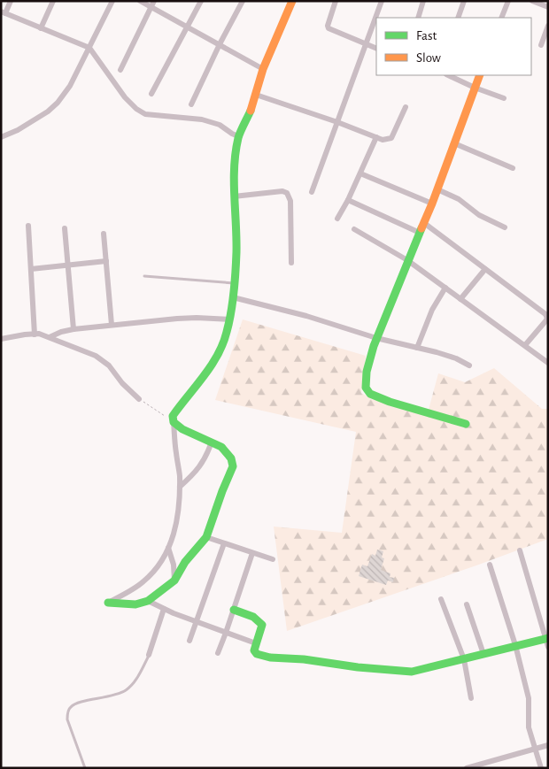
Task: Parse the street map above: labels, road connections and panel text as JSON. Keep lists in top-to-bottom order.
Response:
{
  "legend": ["Fast", "Slow"]
}
